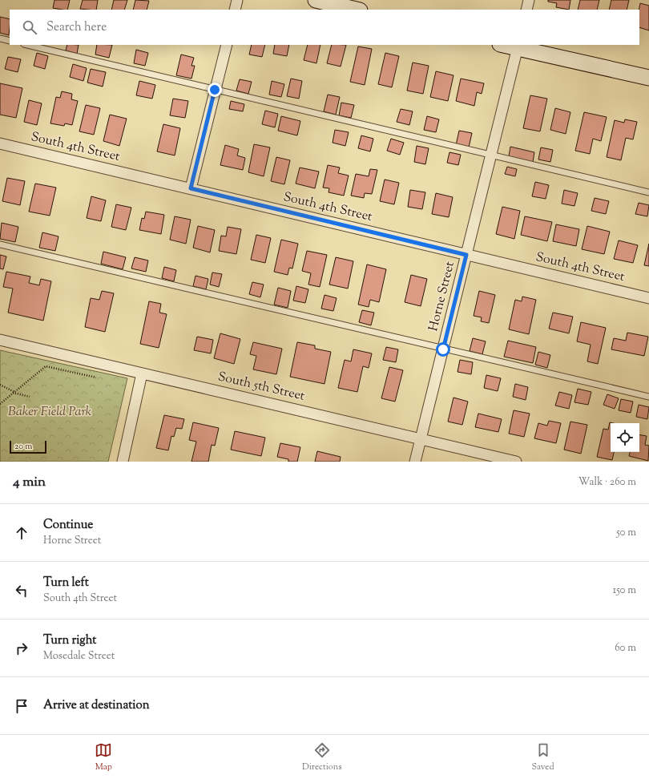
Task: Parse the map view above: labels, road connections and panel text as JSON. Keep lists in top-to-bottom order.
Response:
{
  "streets": {
    "street": ["South 4th Street", "Horne Street", "South 5th Street"]
  },
  "crossings": [
    ["South 4th Street", "Horne Street"],
    ["Horne Street", "South 5th Street"]
  ],
  "parks": ["Baker Field Park"],
  "scale_bar": "20 m",
  "page": {
    "search": "Search here",
    "scale": "20 m",
    "heading": ["4 min", "Walk · 260 m"],
    "list": [
      ["Continue", "Horne Street", "50 m"],
      ["Turn left", "South 4th Street", "150 m"],
      ["Turn right", "Mosedale Street", "60 m"],
      "Arrive at destination"
    ],
    "nav": ["Map", "Directions", "Saved"]
  }
}
